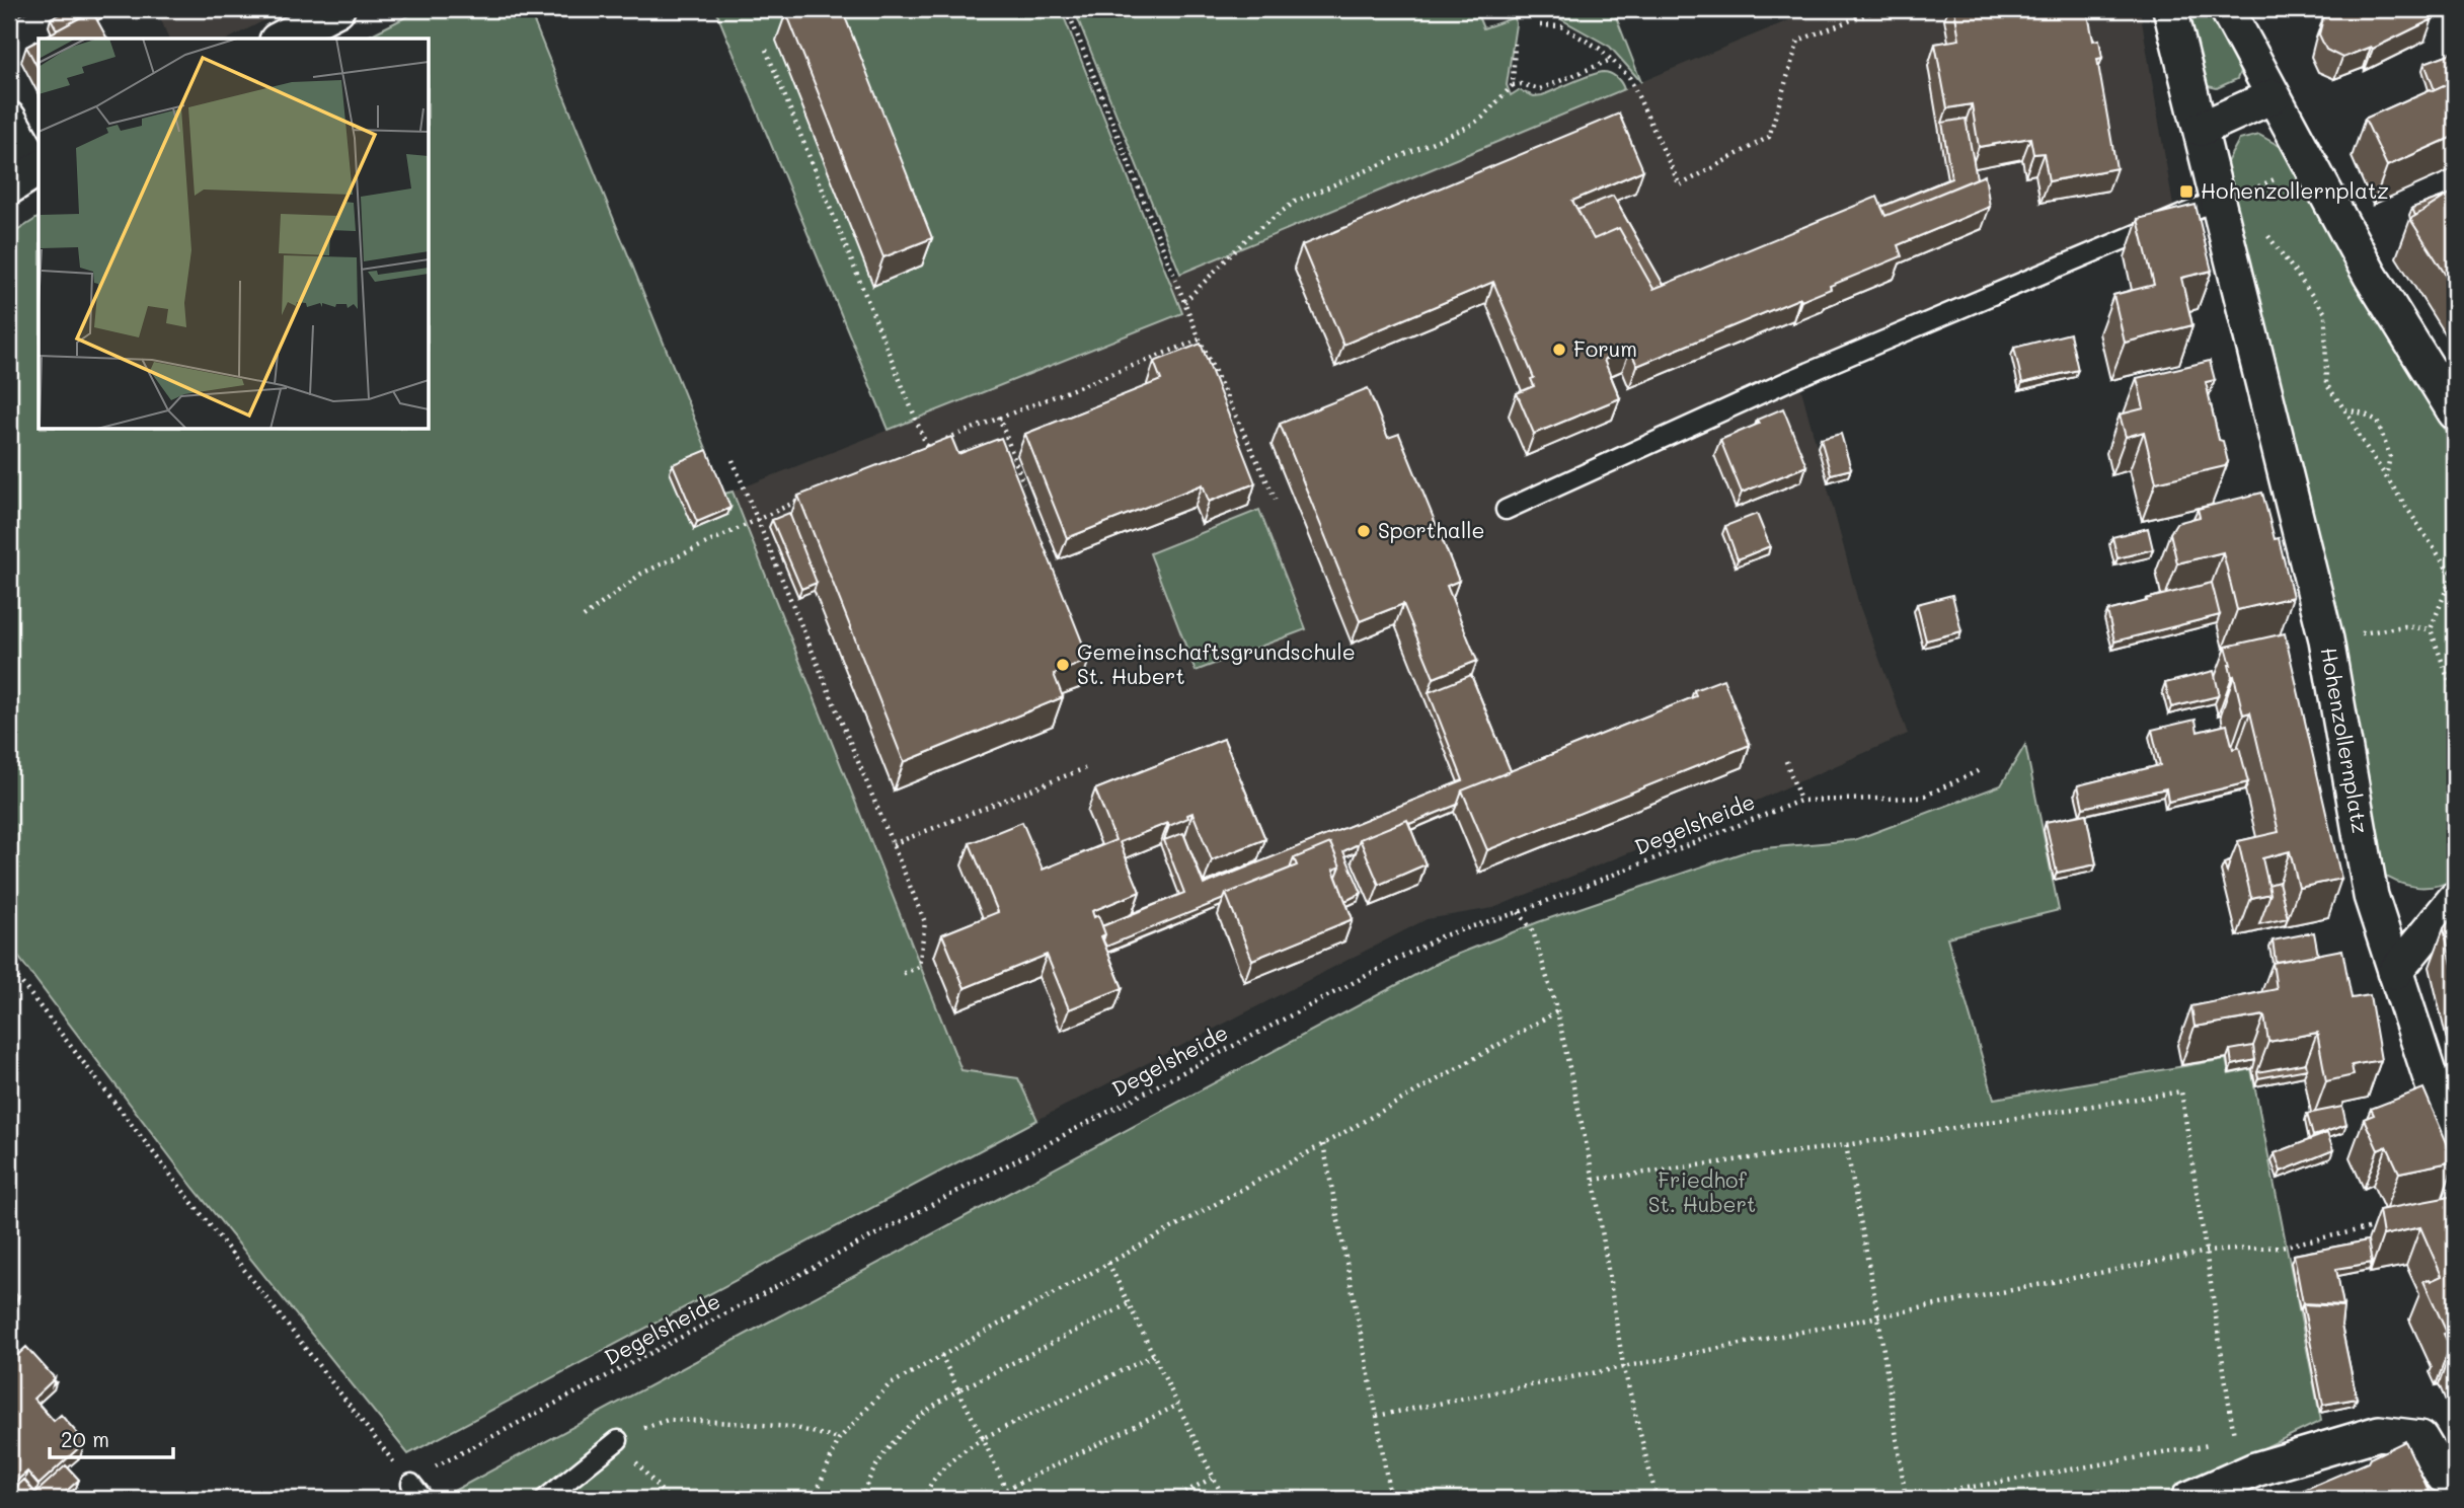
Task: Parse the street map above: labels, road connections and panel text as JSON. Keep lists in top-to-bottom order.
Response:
{
  "streets": {
    "street": ["Hohenzollernplatz"],
    "path": ["Degelsheide"]
  },
  "parks": ["Friedhof St. Hubert"],
  "places": {
    "transit": ["Hohenzollernplatz"],
    "other": ["Forum", "Sporthalle", "Gemeinschaftsgrundschule St. Hubert"]
  },
  "scale_bar": "20 m"
}
